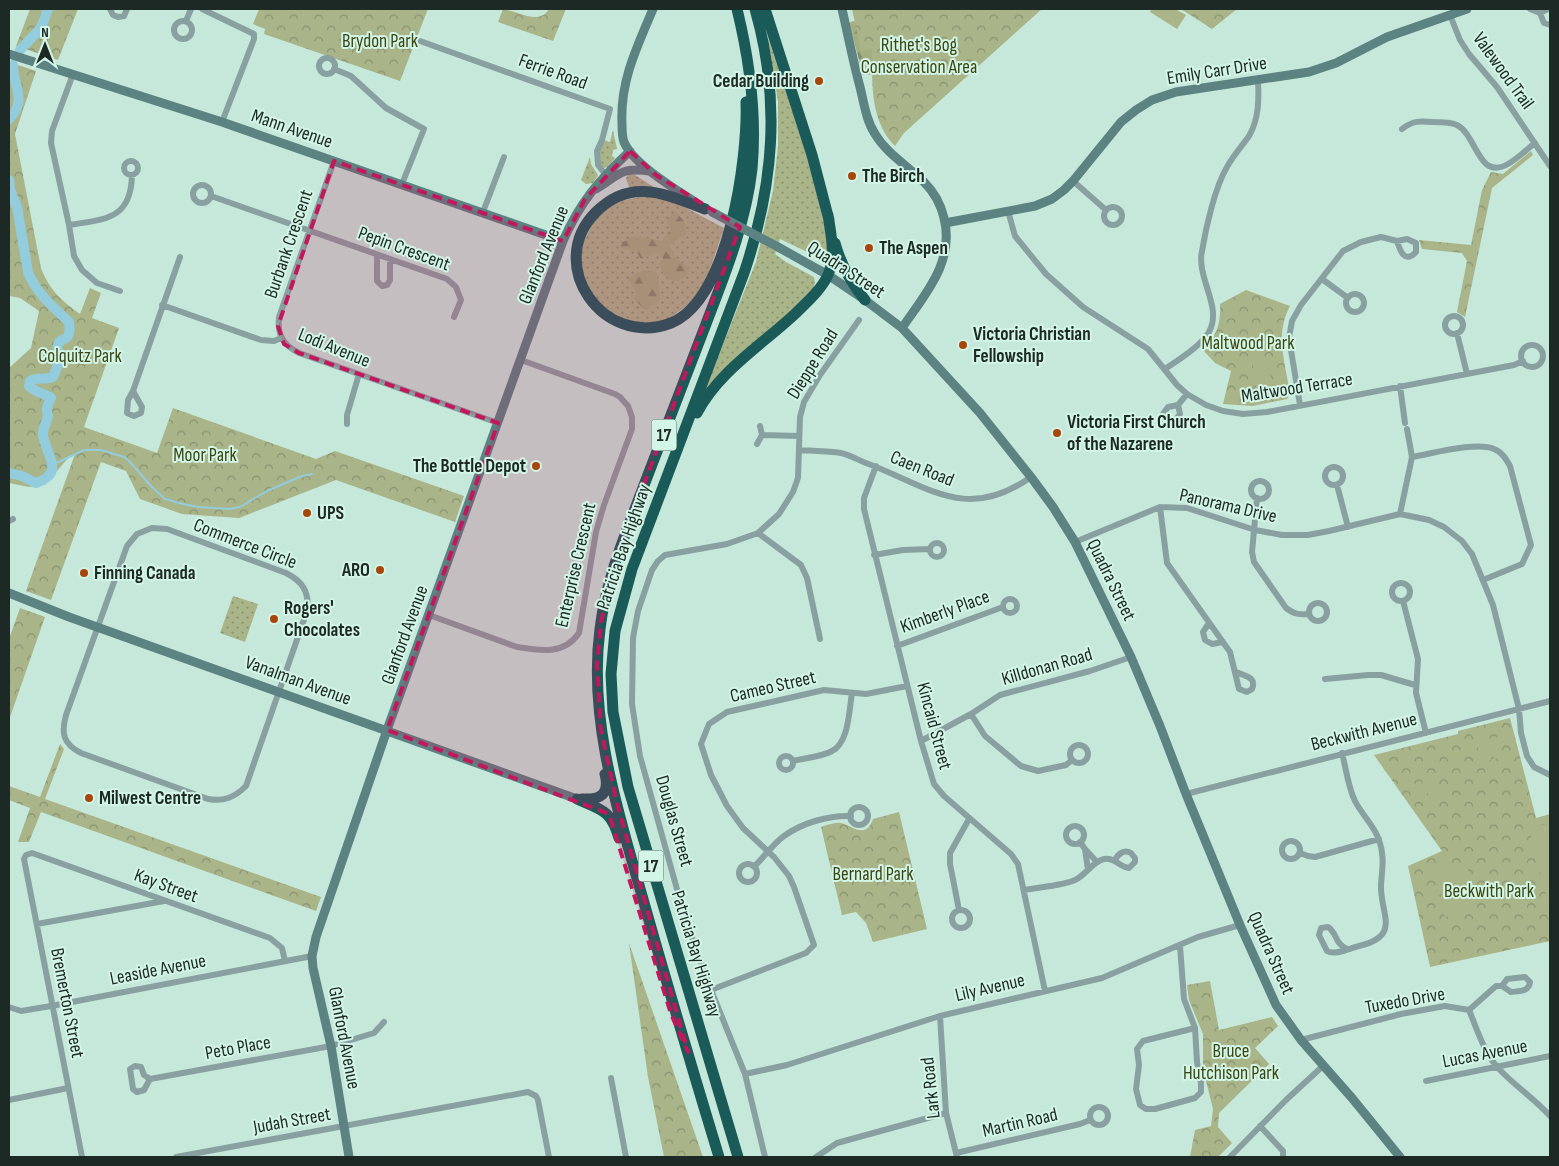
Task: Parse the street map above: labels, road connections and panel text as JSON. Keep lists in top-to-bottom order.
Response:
{
  "streets": {
    "highway": ["17", "Patricia Bay Highway"],
    "main road": [
      "Emily Carr Drive",
      "Mann Avenue",
      "Glanford Avenue",
      "Quadra Street",
      "Vanalman Avenue"
    ],
    "street": [
      "Valewood Trail",
      "Ferrie Road",
      "Burbank Crescent",
      "Pepin Crescent",
      "Lodi Avenue",
      "Dieppe Road",
      "Maltwood Terrace",
      "Caen Road",
      "Panorama Drive",
      "Commerce Circle",
      "Enterprise Crescent",
      "Kimberly Place",
      "Killdonan Road",
      "Cameo Street",
      "Kincaid Street",
      "Beckwith Avenue",
      "Douglas Street",
      "Kay Street",
      "Leaside Avenue",
      "Lily Avenue",
      "Tuxedo Drive",
      "Bremerton Street",
      "Peto Place",
      "Lucas Avenue",
      "Lark Road",
      "Judah Street",
      "Martin Road"
    ]
  },
  "crossings": [
    ["Emily Carr Drive", "Valewood Trail"],
    ["Emily Carr Drive", "Maltwood Terrace"],
    ["Ferrie Road", "Glanford Avenue"],
    ["Mann Avenue", "Burbank Crescent"],
    ["Mann Avenue", "Glanford Avenue"],
    ["Burbank Crescent", "Pepin Crescent"],
    ["Burbank Crescent", "Lodi Avenue"],
    ["Glanford Avenue", "Quadra Street"],
    ["Glanford Avenue", "Lodi Avenue"],
    ["Glanford Avenue", "Enterprise Crescent"],
    ["Glanford Avenue", "Vanalman Avenue"],
    ["Glanford Avenue", "Leaside Avenue"],
    ["Glanford Avenue", "Peto Place"],
    ["Glanford Avenue", "Judah Street"],
    ["Quadra Street", "Caen Road"],
    ["Quadra Street", "Panorama Drive"],
    ["Quadra Street", "Killdonan Road"],
    ["Quadra Street", "Beckwith Avenue"],
    ["Quadra Street", "Lily Avenue"],
    ["Quadra Street", "Tuxedo Drive"],
    ["Dieppe Road", "Caen Road"],
    ["Dieppe Road", "Douglas Street"],
    ["Caen Road", "Kincaid Street"],
    ["Panorama Drive", "Beckwith Avenue"],
    ["Commerce Circle", "Vanalman Avenue"],
    ["Kimberly Place", "Kincaid Street"],
    ["Killdonan Road", "Kincaid Street"],
    ["Cameo Street", "Kincaid Street"],
    ["Cameo Street", "Douglas Street"],
    ["Kincaid Street", "Lily Avenue"],
    ["Douglas Street", "Lily Avenue"],
    ["Kay Street", "Leaside Avenue"],
    ["Kay Street", "Bremerton Street"],
    ["Leaside Avenue", "Bremerton Street"],
    ["Lily Avenue", "Lark Road"],
    ["Tuxedo Drive", "Lucas Avenue"],
    ["Lark Road", "Martin Road"]
  ],
  "parks": [
    "Brydon Park",
    "Rithet's Bog Conservation Area",
    "Maltwood Park",
    "Colquitz Park",
    "Moor Park",
    "Bernard Park",
    "Beckwith Park",
    "Bruce Hutchison Park"
  ],
  "places": [
    "Cedar Building",
    "The Birch",
    "The Aspen",
    "Victoria Christian Fellowship",
    "Victoria First Church of the Nazarene",
    "The Bottle Depot",
    "UPS",
    "ARO",
    "Finning Canada",
    "Rogers' Chocolates",
    "Milwest Centre"
  ],
  "north": "top"
}
